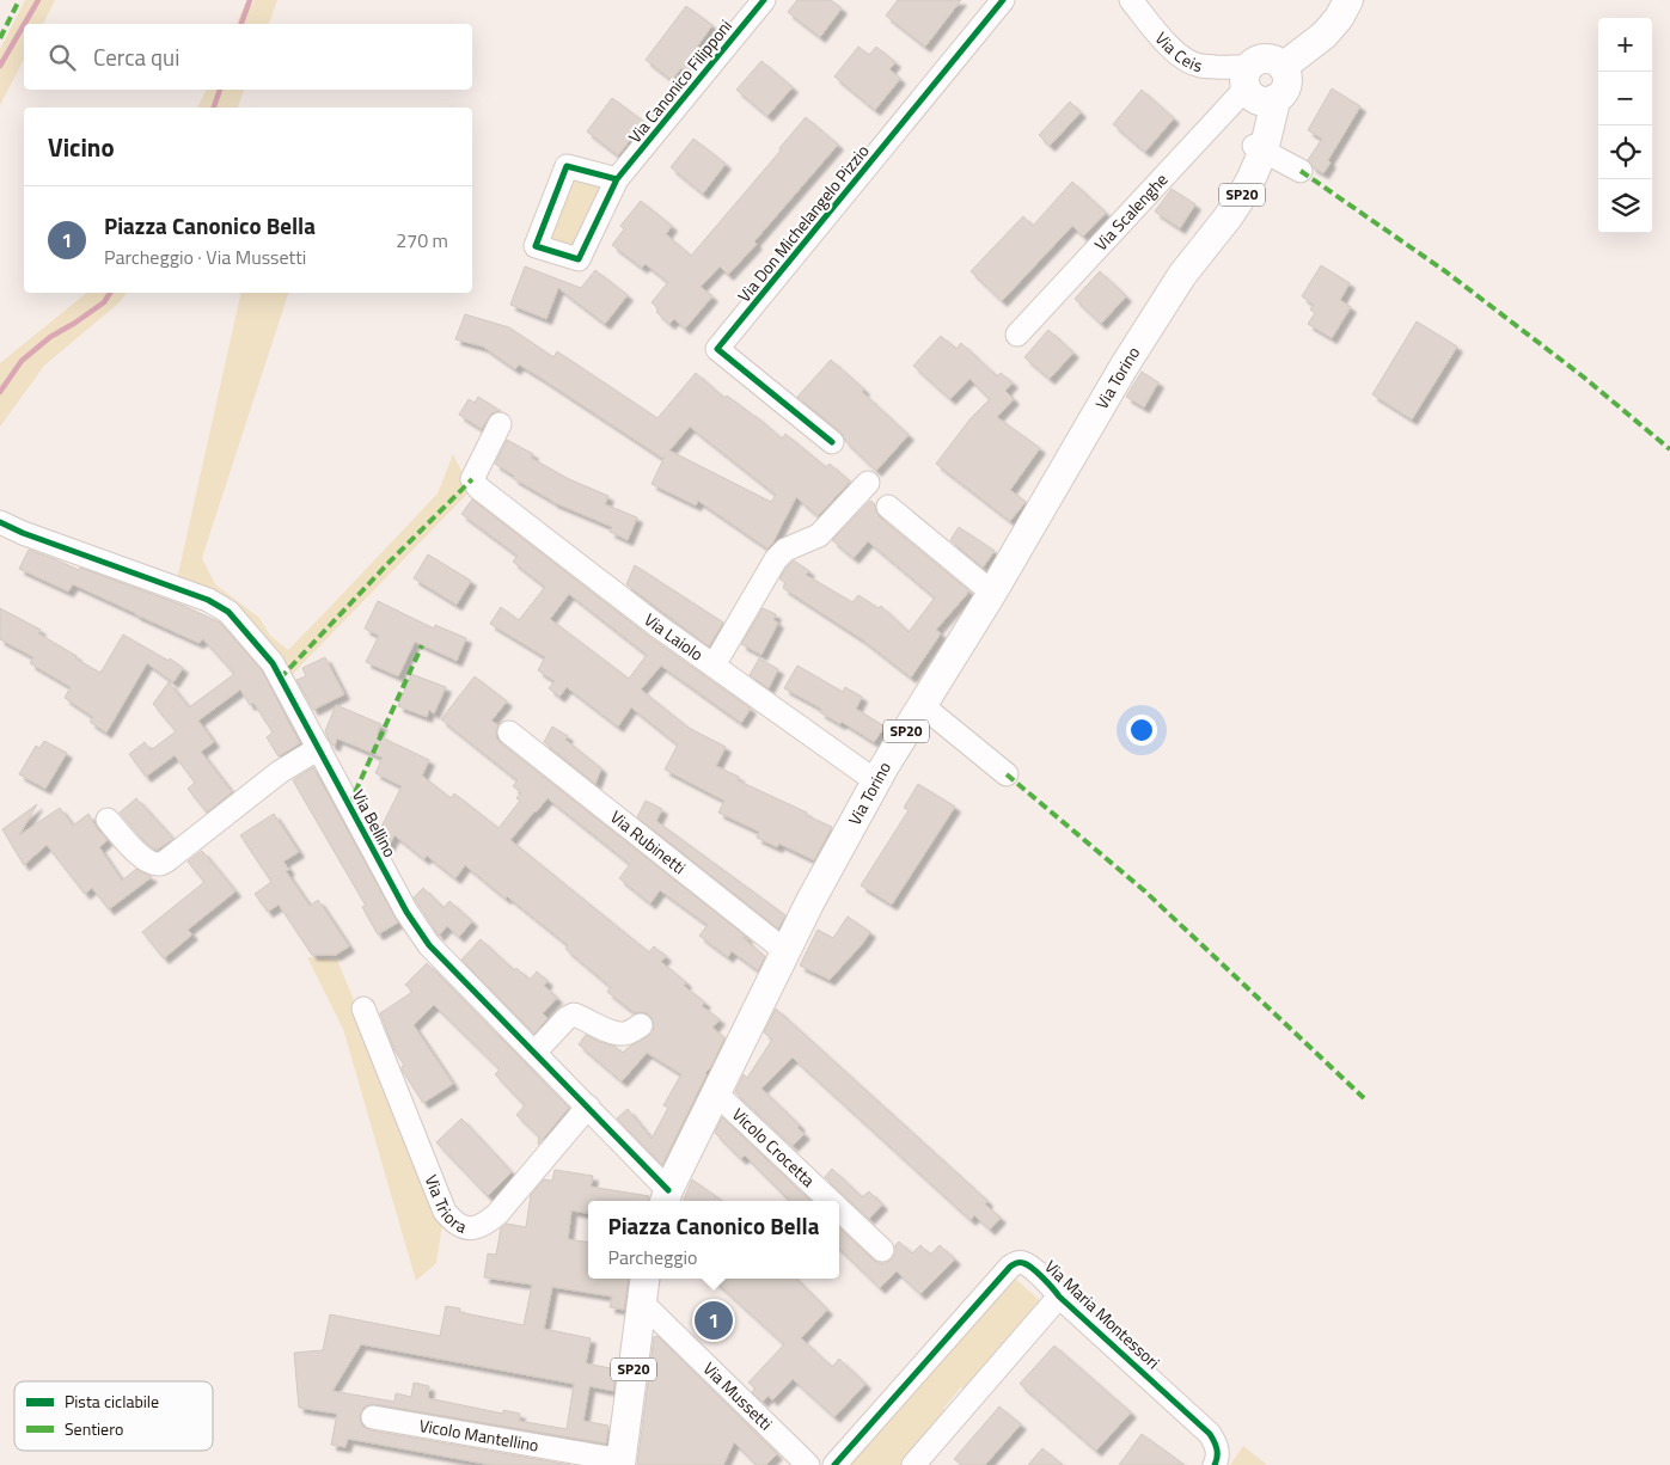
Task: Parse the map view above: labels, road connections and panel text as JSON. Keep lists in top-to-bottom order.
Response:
{
  "streets": {
    "main road": ["SP20", "Via Torino"],
    "street": [
      "Via Ceis",
      "Via Canonico Filipponi",
      "Via Scalenghe",
      "Via Don Michelangelo Pizzio",
      "Via Laiolo",
      "Via Bellino",
      "Via Rubinetti",
      "Vicolo Crocetta",
      "Via Triora",
      "Via Maria Montessori",
      "Via Mussetti",
      "Vicolo Mantellino"
    ]
  },
  "crossings": [
    ["Via Ceis", "Via Scalenghe"],
    ["Via Ceis", "Via Torino"],
    ["SP20", "Via Mussetti"],
    ["SP20", "Vicolo Mantellino"],
    ["Via Scalenghe", "Via Torino"],
    ["Via Torino", "Via Laiolo"],
    ["Via Torino", "Via Bellino"],
    ["Via Torino", "Via Rubinetti"],
    ["Via Torino", "Vicolo Crocetta"],
    ["Via Bellino", "Via Triora"]
  ],
  "legend": ["Pista ciclabile", "Sentiero"],
  "page": {
    "map_buttons": ["+", "−"],
    "search": "Cerca qui",
    "heading": "Vicino",
    "list": [
      {
        "mark": "1",
        "name": "Piazza Canonico Bella",
        "note": "Parcheggio · Via Mussetti",
        "value": "270 m"
      }
    ],
    "popup": ["Piazza Canonico Bella", "Parcheggio"],
    "pins": "1"
  }
}
